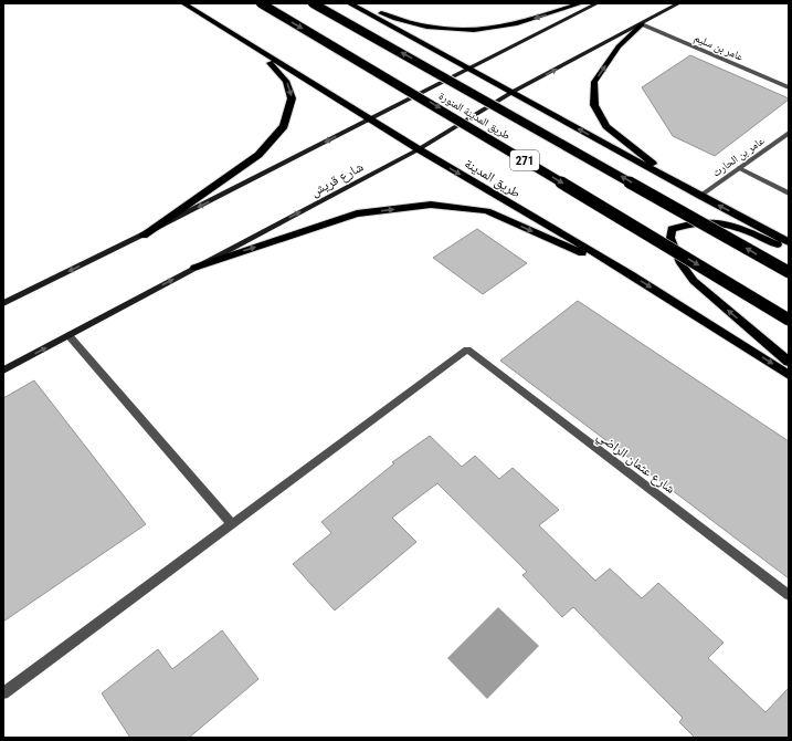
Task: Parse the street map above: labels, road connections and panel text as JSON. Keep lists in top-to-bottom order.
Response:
{
  "streets": {
    "highway": ["طريق المدينة المنورة", "271"],
    "main road": ["طريق المدينة", "شارع قريش"],
    "street": ["عامر بن سليم", "عامر بن الحارث", "شارع عثمان الراضي"]
  },
  "crossings": [
    ["عامر بن سليم", "شارع قريش"],
    ["طريق المدينة", "شارع قريش"]
  ]
}
